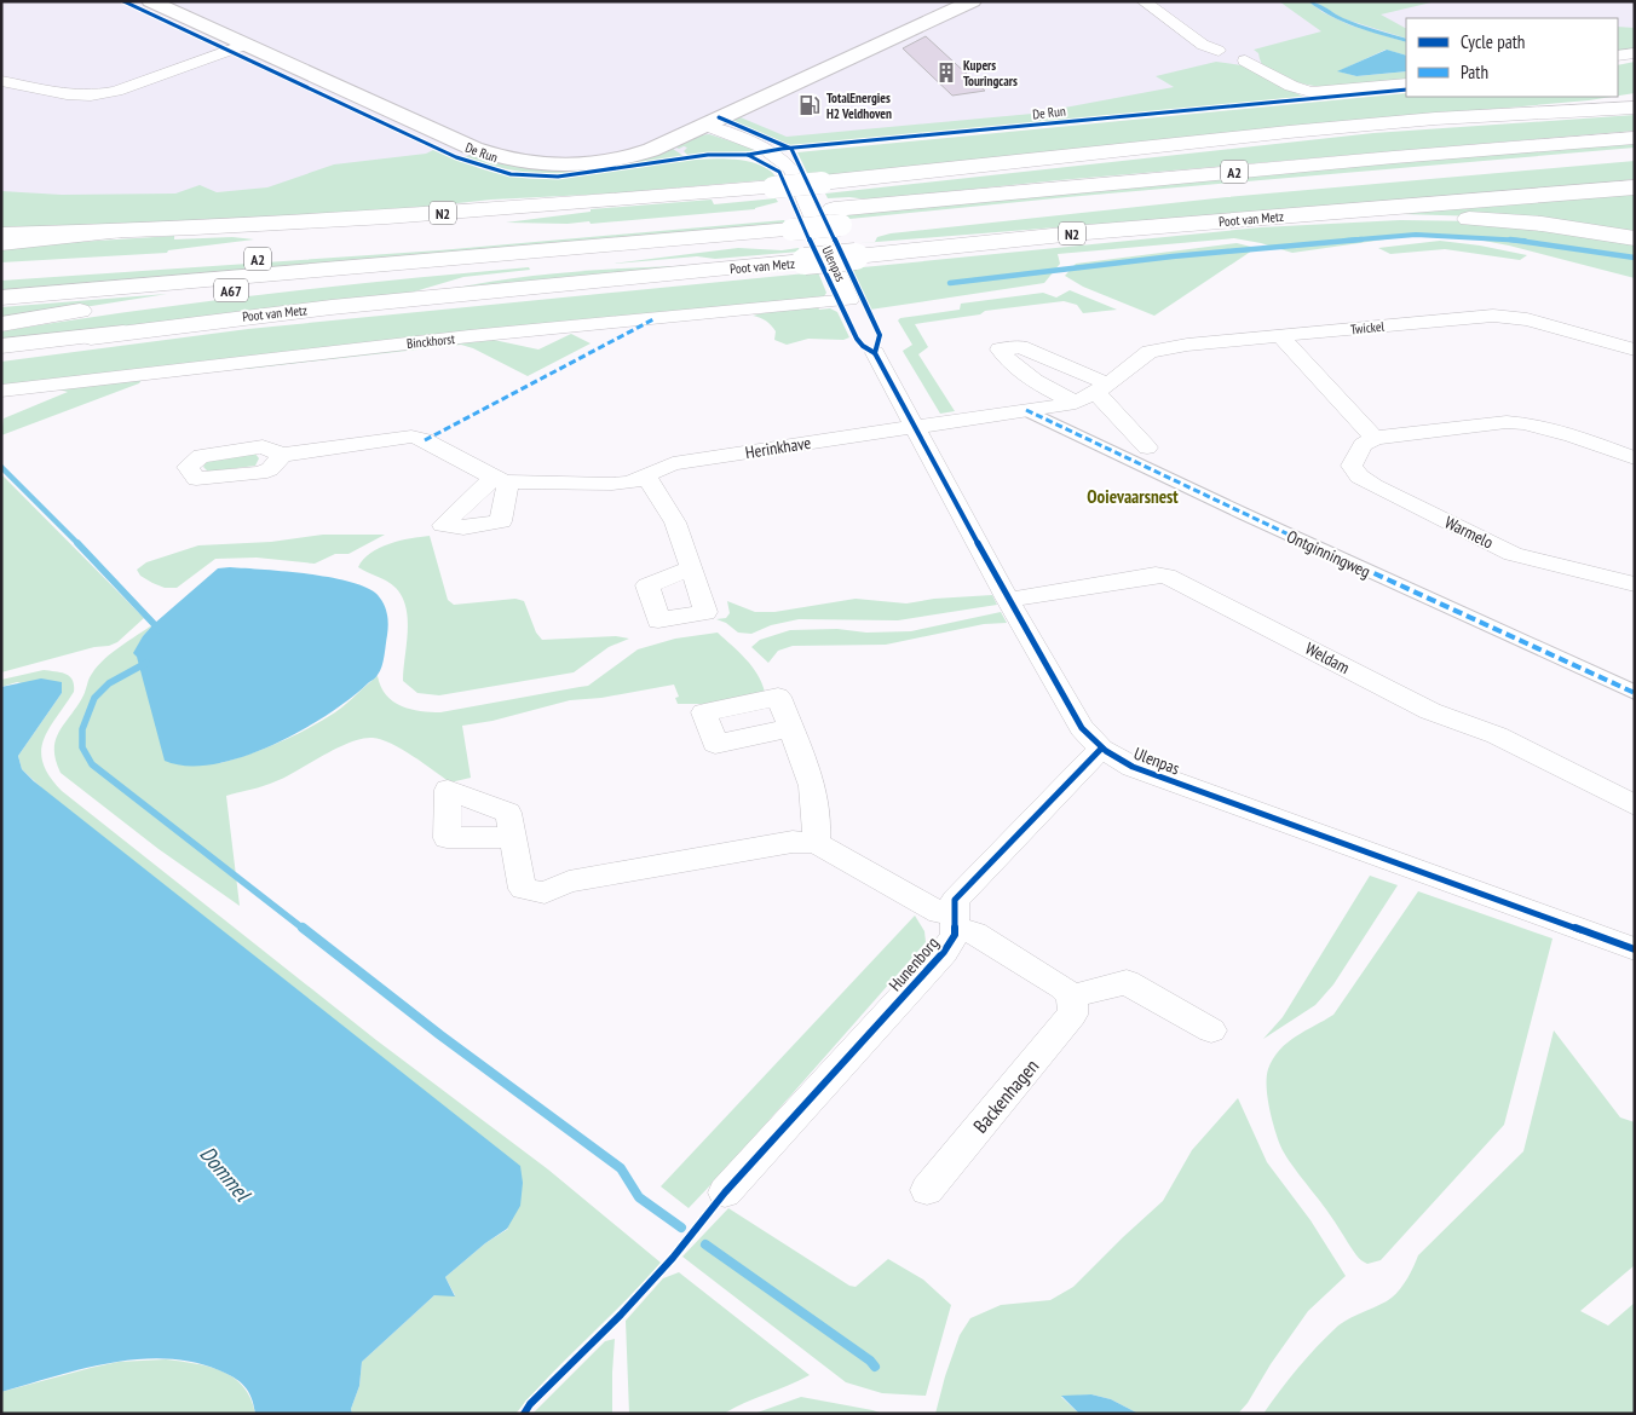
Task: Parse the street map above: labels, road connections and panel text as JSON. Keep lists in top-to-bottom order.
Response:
{
  "streets": {
    "highway": [
      "A2",
      "N2",
      "Poot van Metz",
      "A67"
    ],
    "street": [
      "De Run",
      "Ulenpas",
      "Twickel",
      "Binckhorst",
      "Herinkhave",
      "Warmelo",
      "Ontginningweg",
      "Weldam",
      "Hunenborg",
      "Backenhagen"
    ]
  },
  "crossings": [
    ["De Run", "Ulenpas"],
    ["N2", "Poot van Metz"],
    ["Poot van Metz", "A67"],
    ["Ulenpas", "Twickel"],
    ["Ulenpas", "Binckhorst"],
    ["Ulenpas", "Herinkhave"],
    ["Ulenpas", "Weldam"],
    ["Ulenpas", "Hunenborg"],
    ["Twickel", "Herinkhave"],
    ["Twickel", "Ontginningweg"]
  ],
  "districts": ["Ooievaarsnest"],
  "water": ["Dommel"],
  "places": {
    "building": ["Kupers Touringcars"],
    "fuel station": ["TotalEnergies H2 Veldhoven"]
  },
  "legend": ["Cycle path", "Path"]
}
